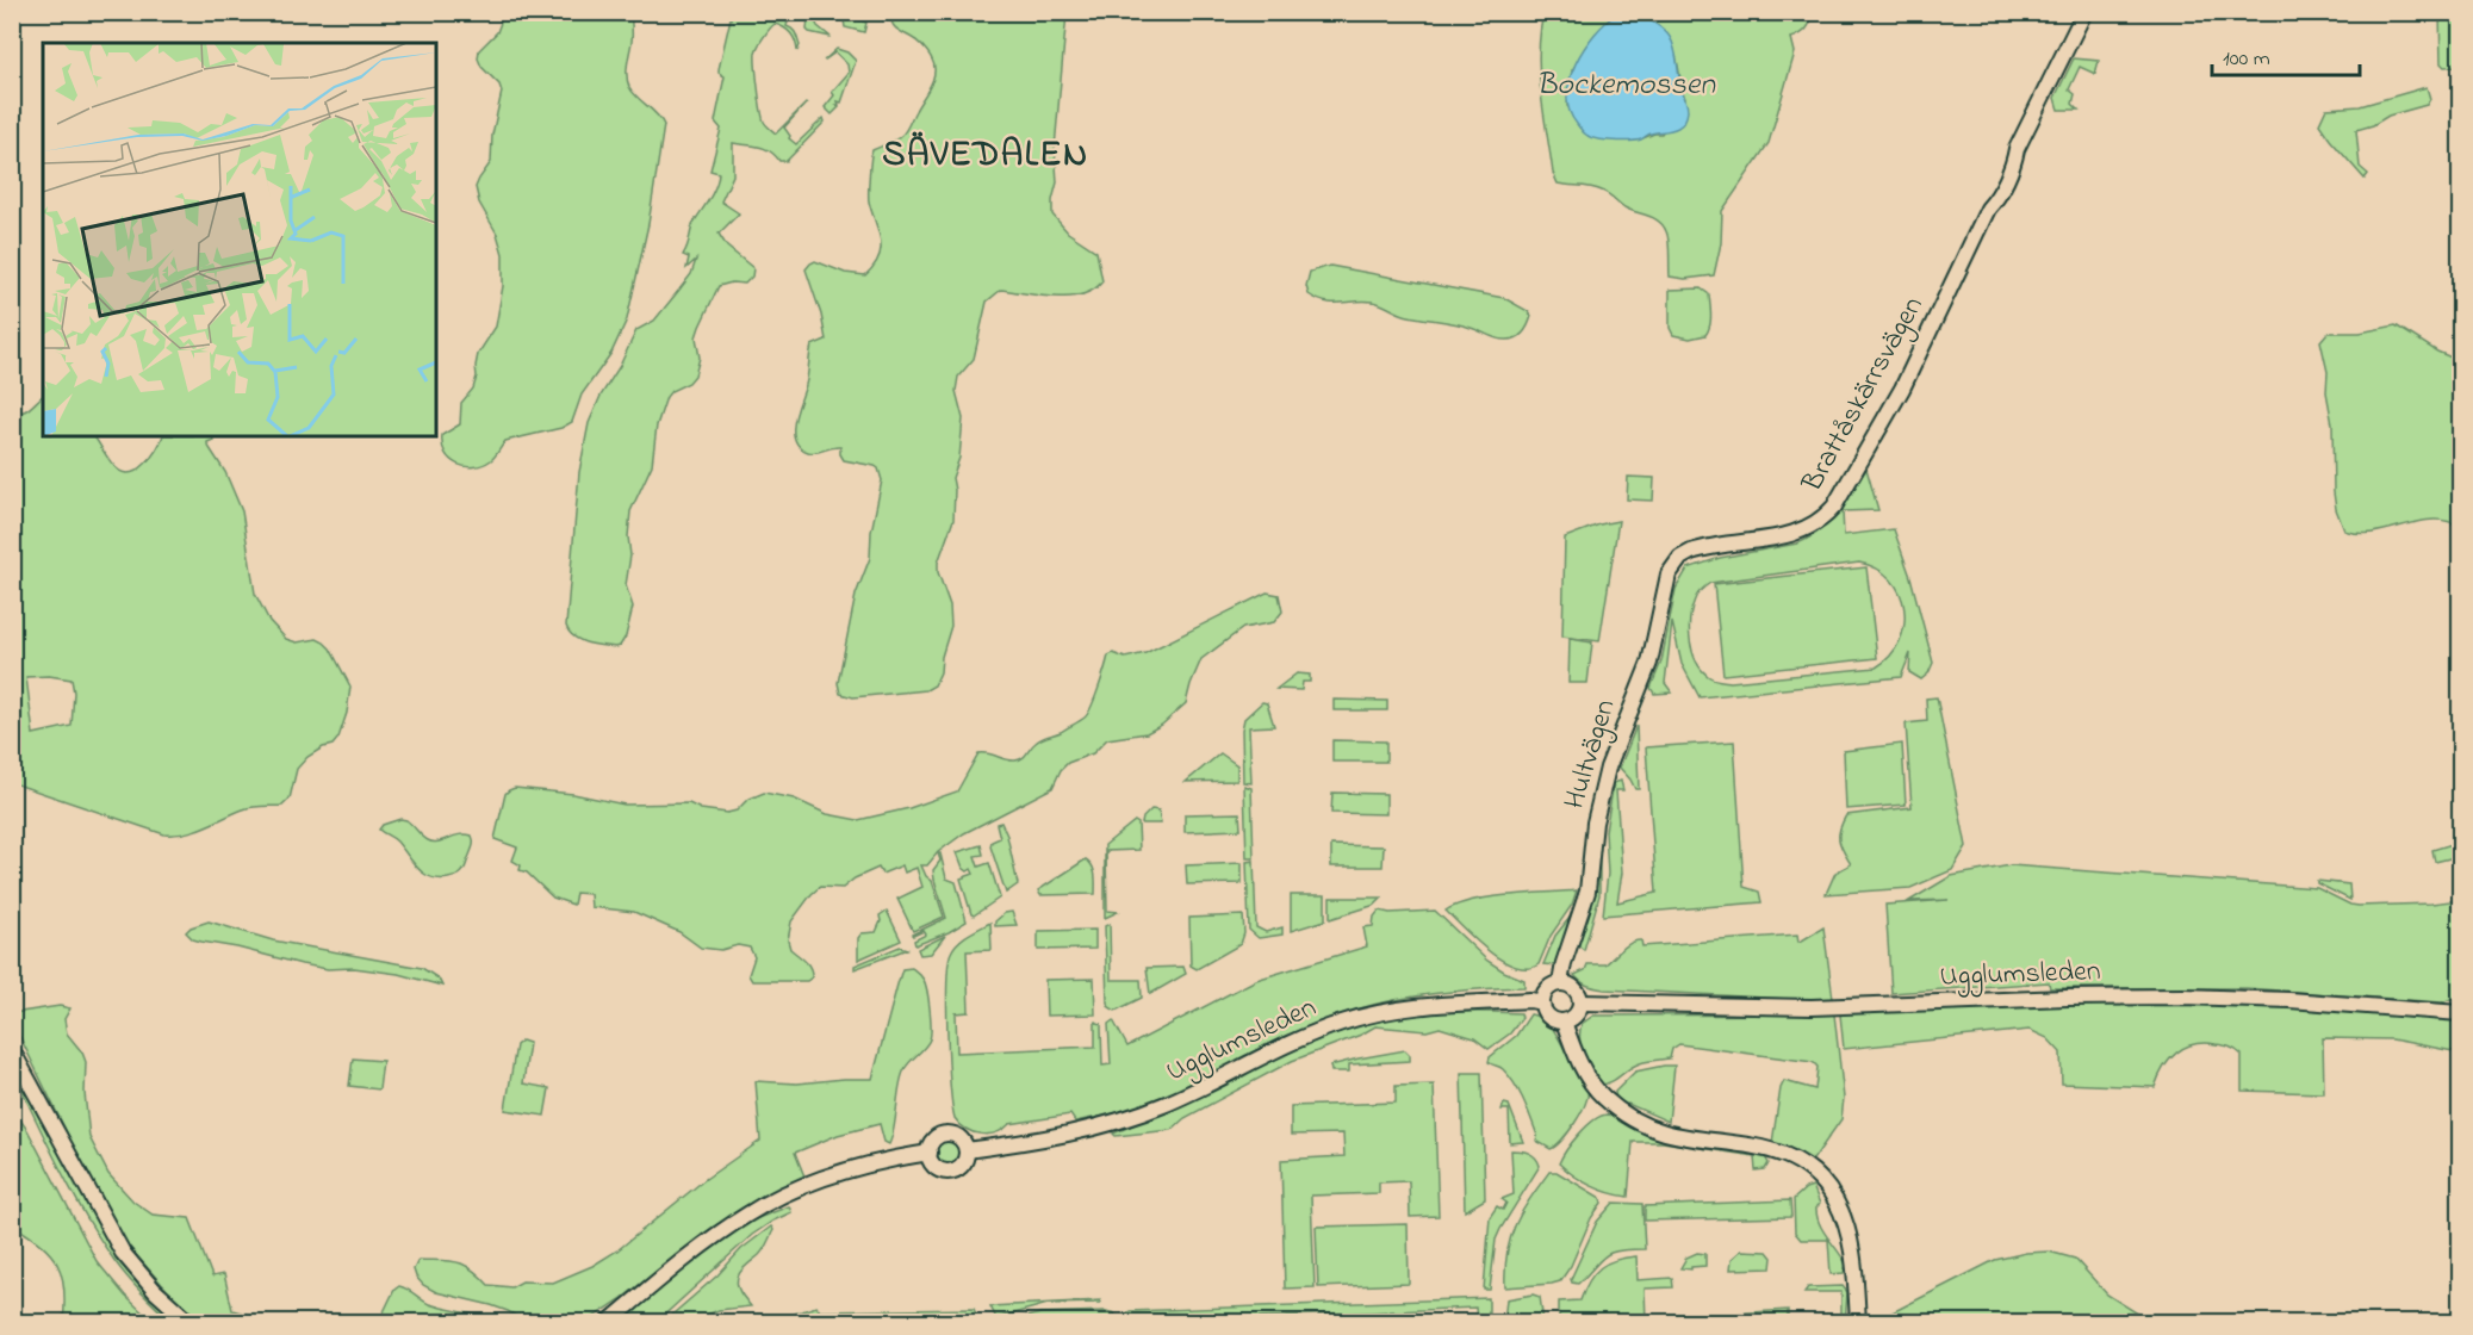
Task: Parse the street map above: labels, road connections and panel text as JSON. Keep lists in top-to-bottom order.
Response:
{
  "streets": {
    "street": ["Brattåskärrsvägen", "Hultvägen", "Ugglumsleden"]
  },
  "crossings": [
    ["Brattåskärrsvägen", "Hultvägen"],
    ["Hultvägen", "Ugglumsleden"]
  ],
  "districts": ["SÄVEDALEN"],
  "water": ["Bockemossen"],
  "scale_bar": "100 m"
}
